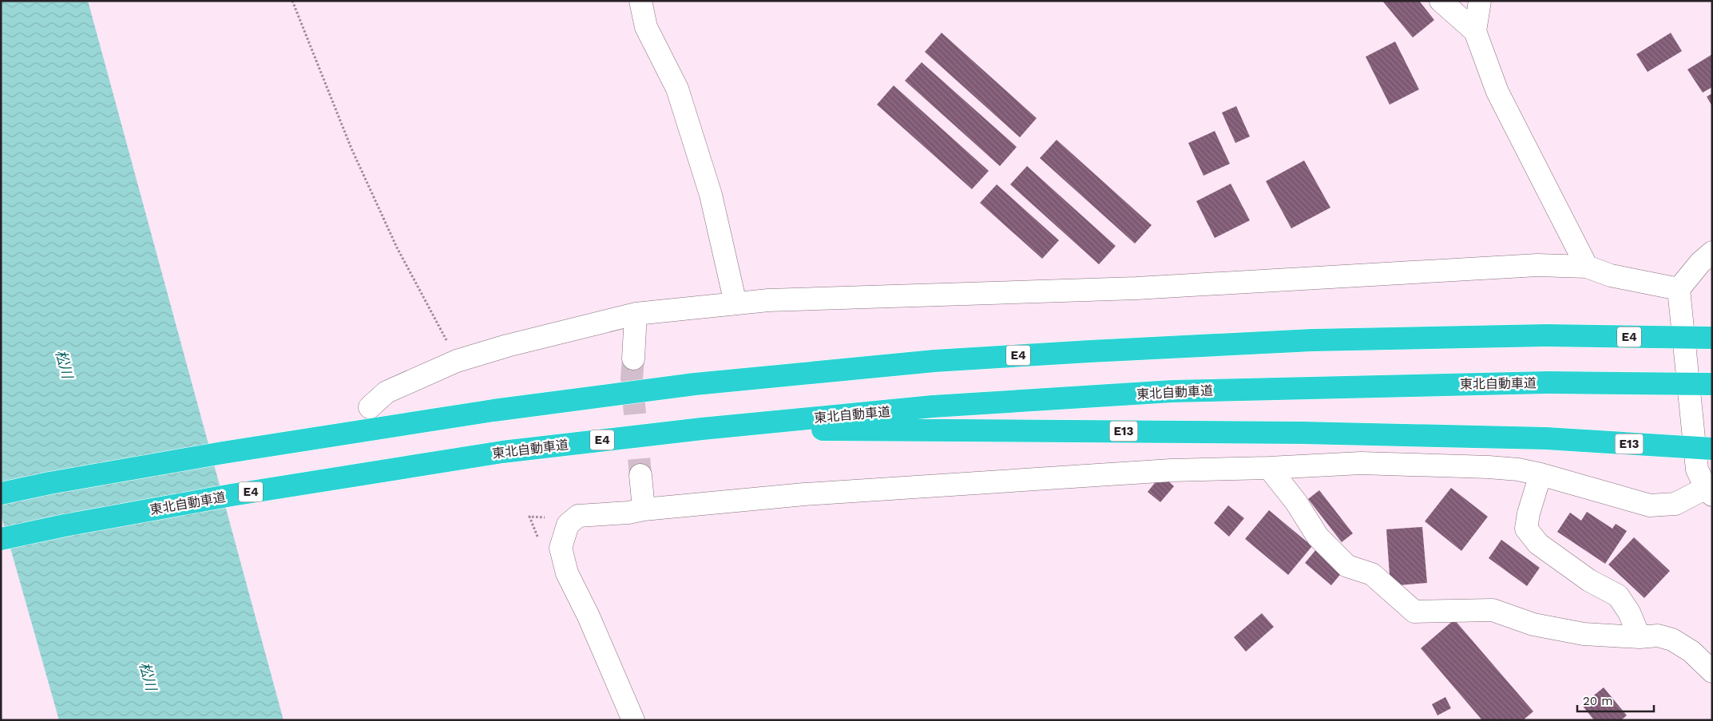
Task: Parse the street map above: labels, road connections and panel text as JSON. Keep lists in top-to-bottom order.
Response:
{
  "streets": {
    "highway": ["E4", "東北自動車道", "E13"]
  },
  "crossings": [
    ["東北自動車道", "E13"]
  ],
  "water": ["松川"],
  "scale_bar": "20 m"
}
